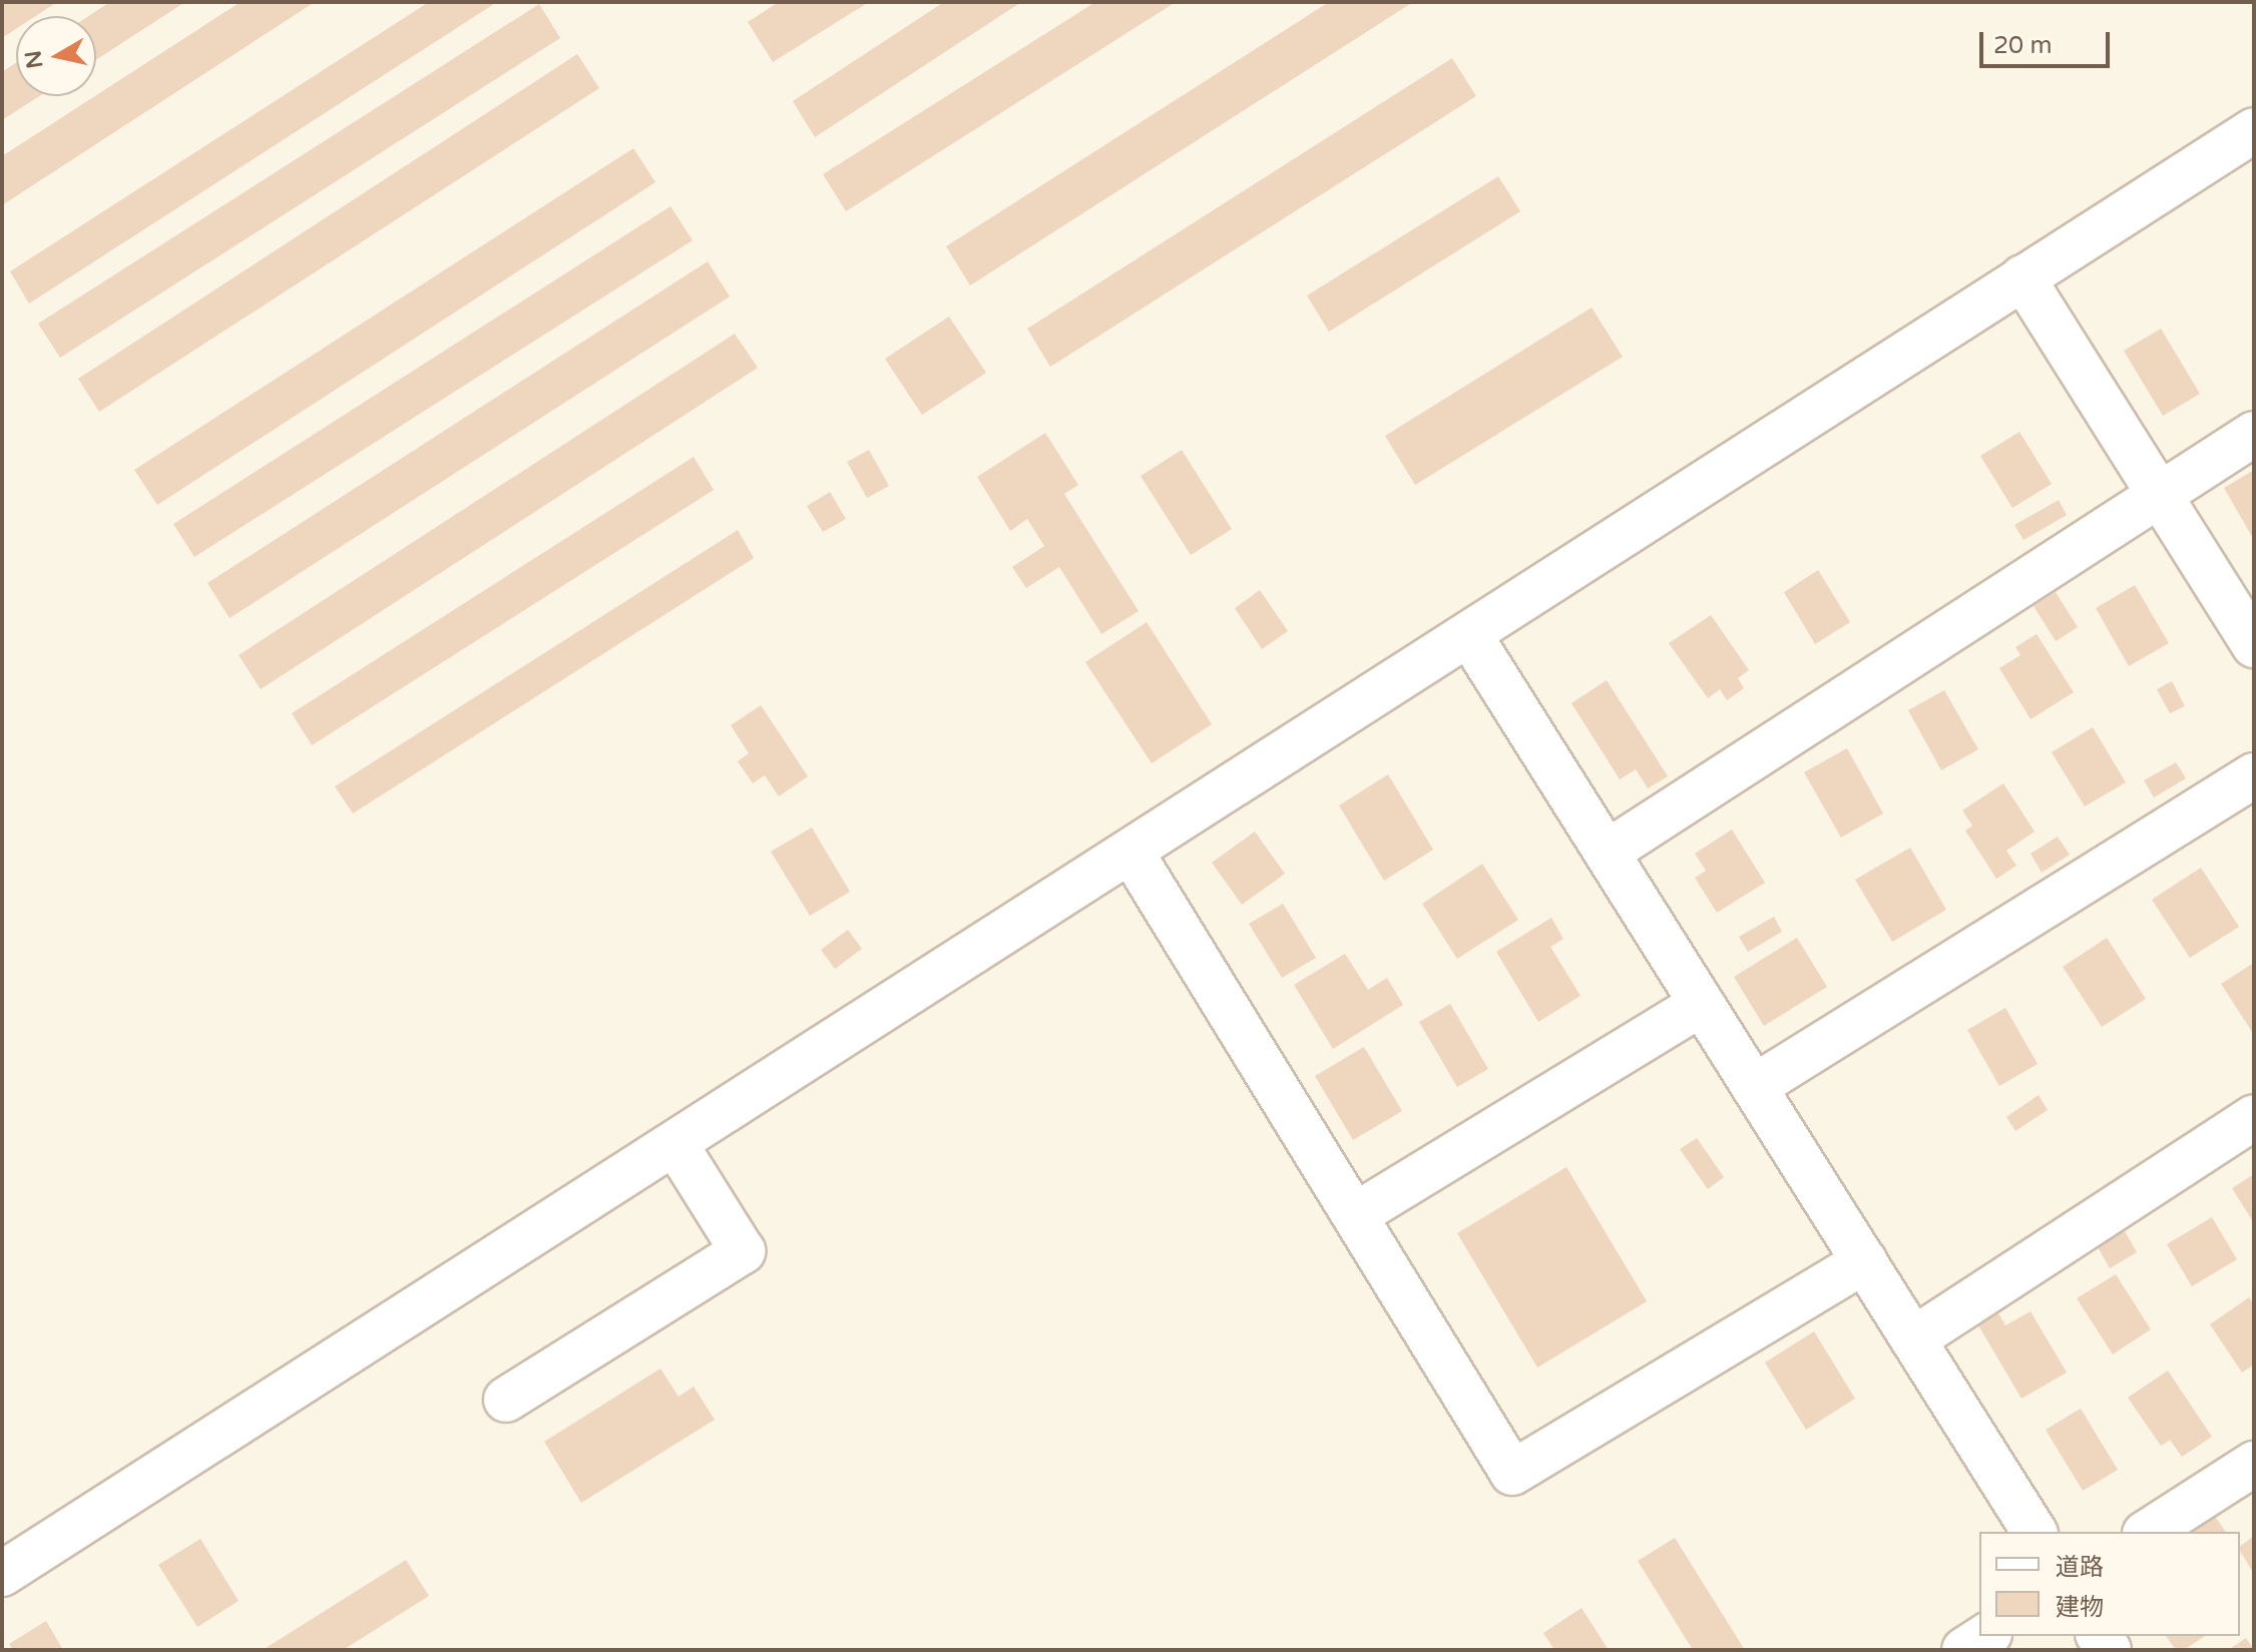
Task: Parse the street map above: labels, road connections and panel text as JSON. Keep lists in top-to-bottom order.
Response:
{
  "legend": ["道路", "建物"],
  "scale_bar": "20 m",
  "north": "left"
}
